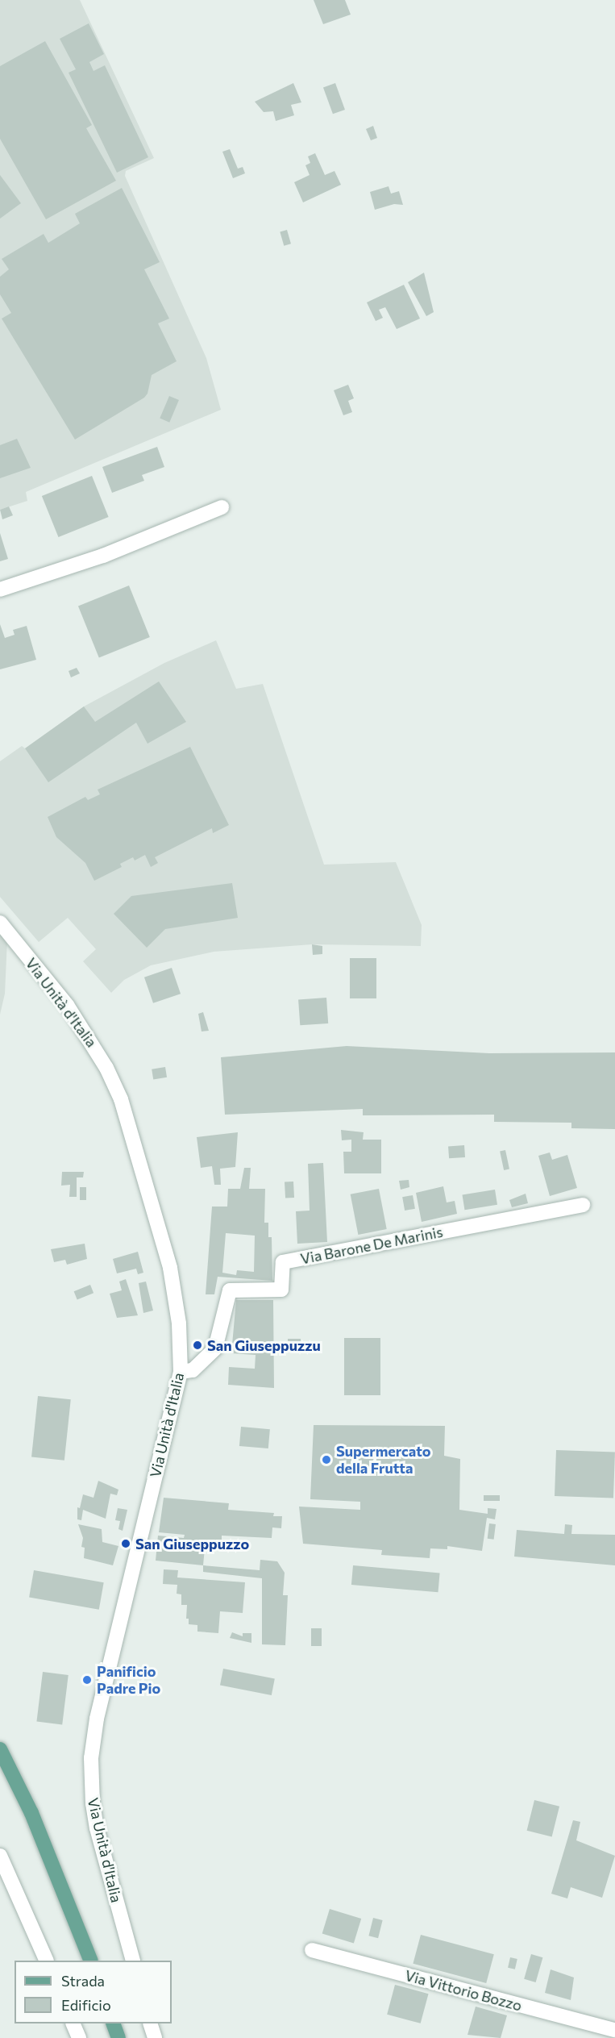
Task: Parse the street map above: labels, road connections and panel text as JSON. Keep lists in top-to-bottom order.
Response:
{
  "streets": {
    "street": ["Via Unità d'Italia", "Via Barone De Marinis", "Via Vittorio Bozzo"]
  },
  "crossings": [
    ["Via Unità d'Italia", "Via Barone De Marinis"]
  ],
  "places": [
    "San Giuseppuzzu",
    "Supermercato della Frutta",
    "San Giuseppuzzo",
    "Panificio Padre Pio"
  ],
  "legend": ["Strada", "Edificio"]
}
